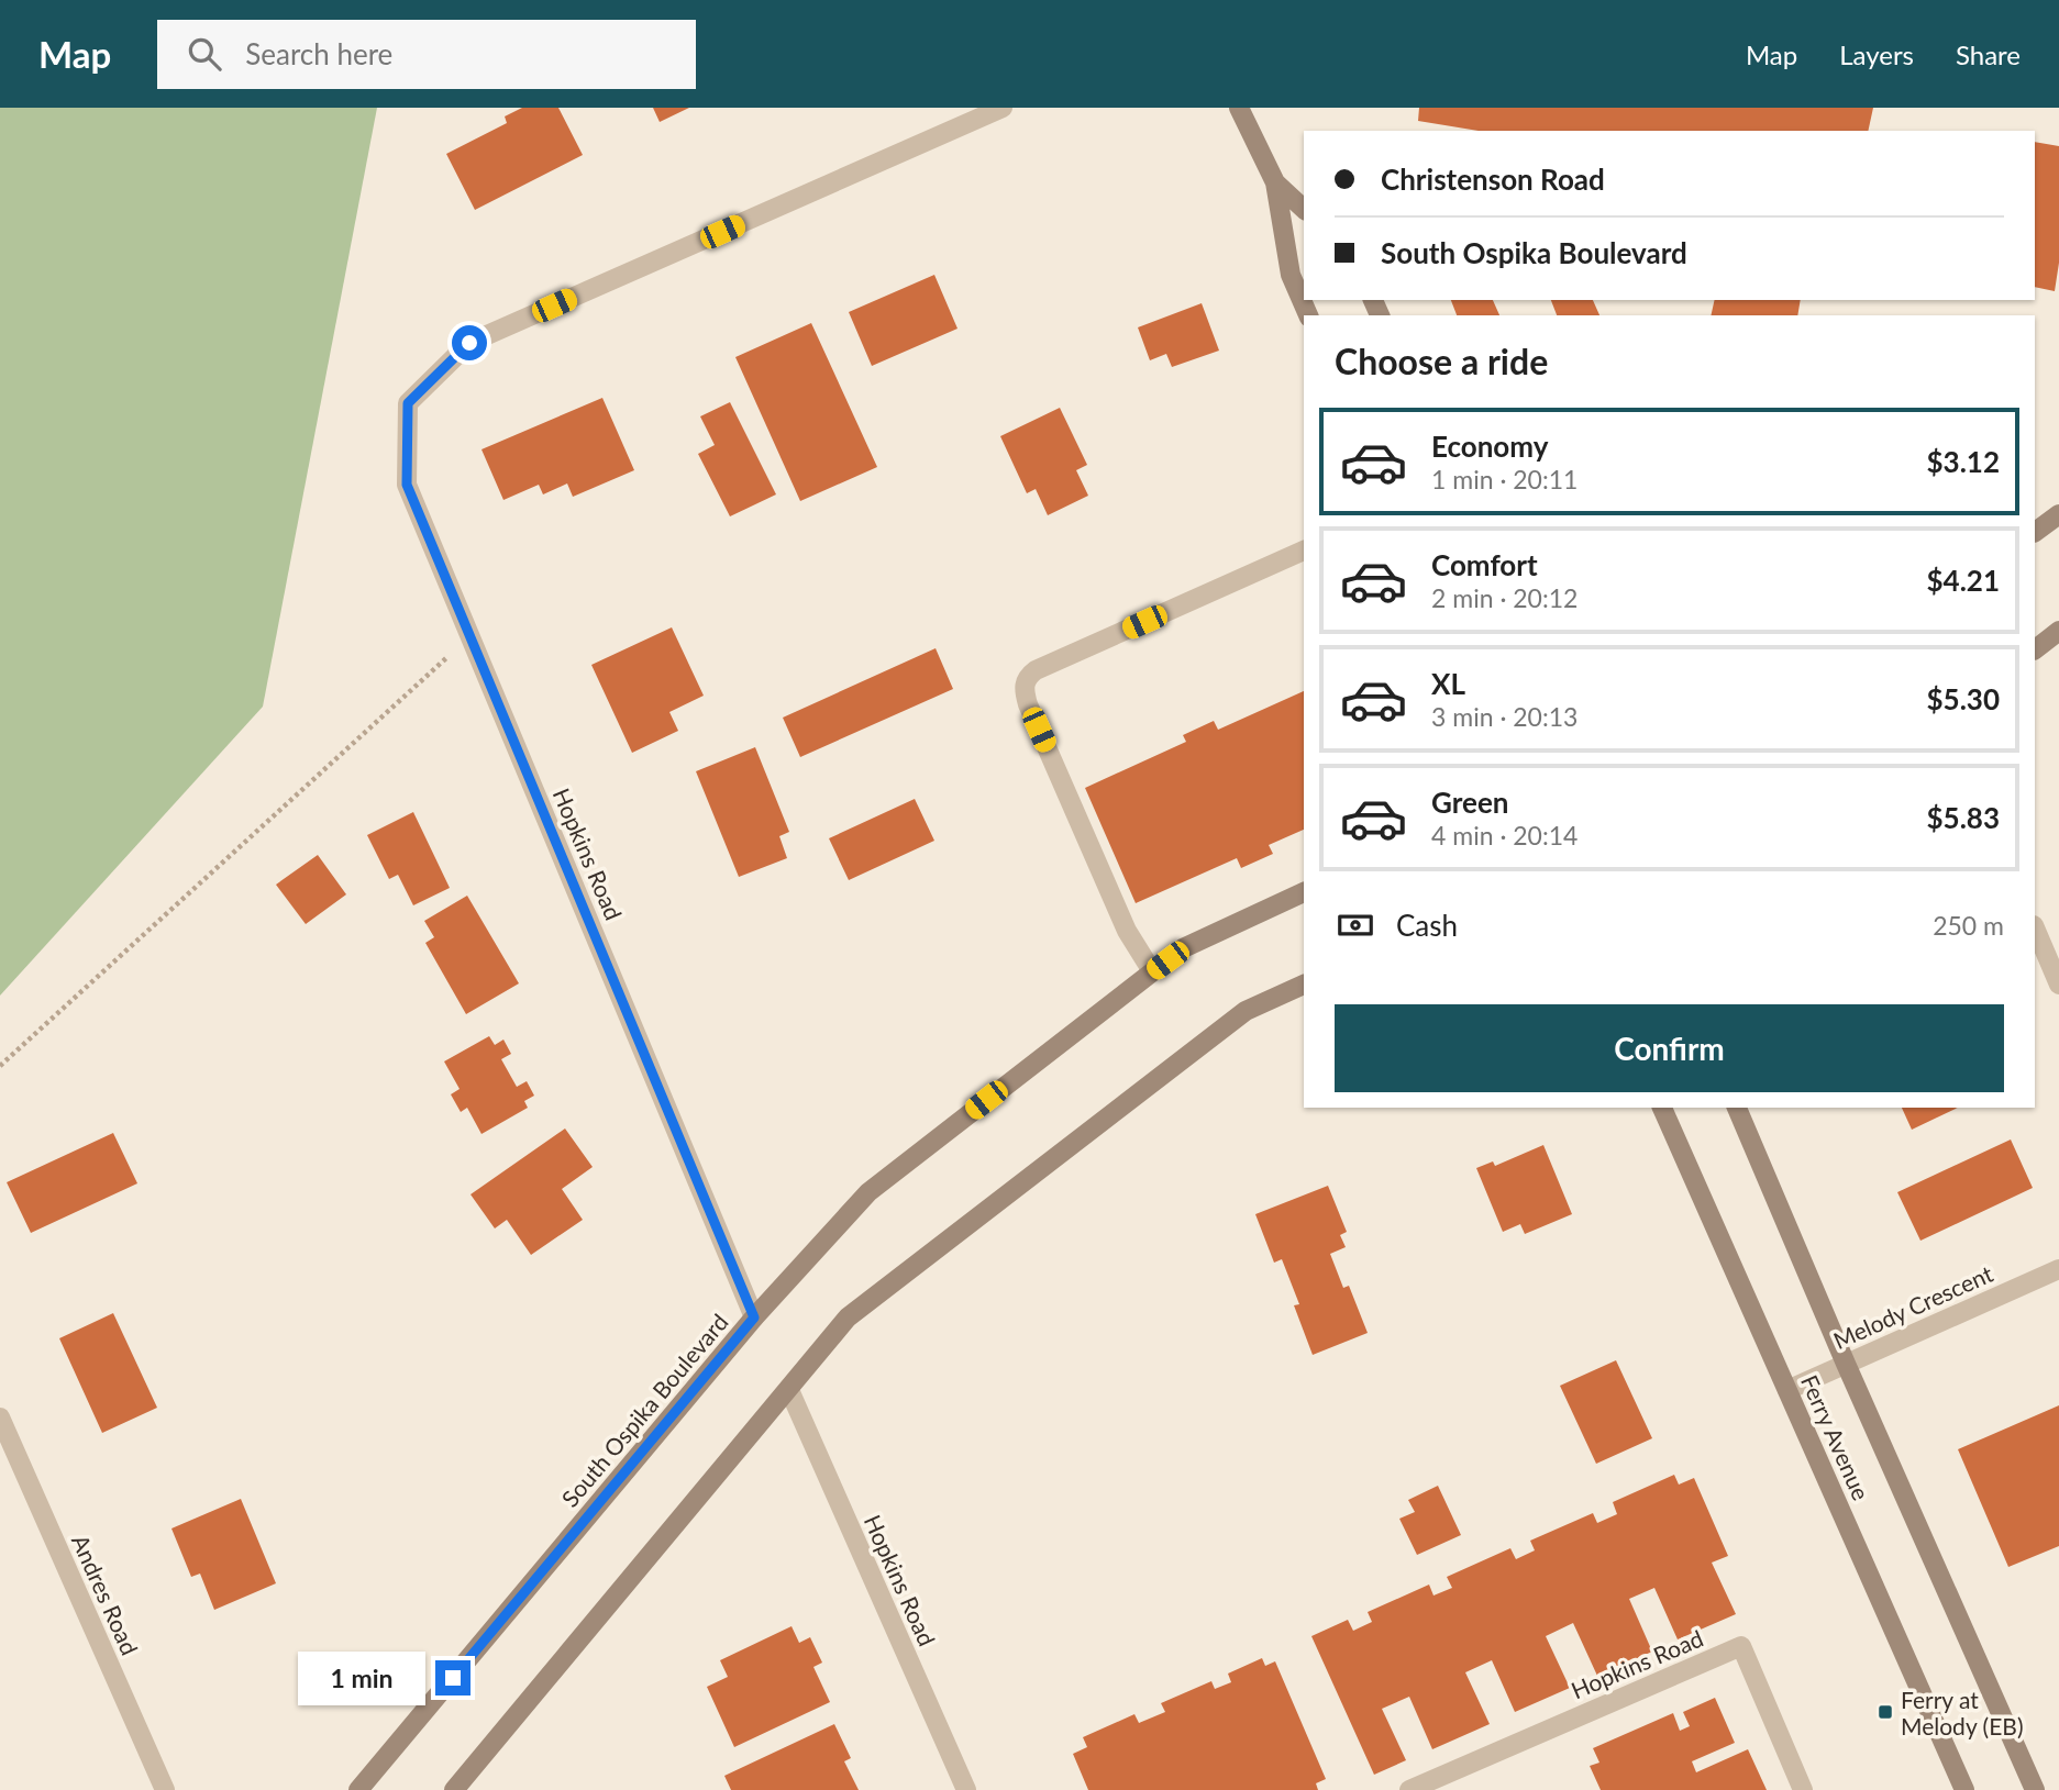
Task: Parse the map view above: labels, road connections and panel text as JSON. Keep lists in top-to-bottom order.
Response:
{
  "streets": {
    "main road": ["South Ospika Boulevard", "Ferry Avenue"],
    "street": ["Hopkins Road", "Melody Crescent", "Andres Road"]
  },
  "crossings": [
    ["Hopkins Road", "South Ospika Boulevard"],
    ["Melody Crescent", "Ferry Avenue"]
  ],
  "places": {
    "transit": ["Ferry at Melody (EB)"]
  },
  "page": {
    "header": "Map",
    "search": "Search here",
    "nav": ["Map", "Layers", "Share"],
    "banner": ["Christenson Road", "South Ospika Boulevard"],
    "heading": "Choose a ride",
    "list": [
      {
        "name": "Economy",
        "note": "1 min · 20:11",
        "value": "$3.12"
      },
      {
        "name": "Comfort",
        "note": "2 min · 20:12",
        "value": "$4.21"
      },
      {
        "name": "XL",
        "note": "3 min · 20:13",
        "value": "$5.30"
      },
      {
        "name": "Green",
        "note": "4 min · 20:14",
        "value": "$5.83"
      }
    ],
    "pay": ["Cash", "250 m"],
    "buttons": "Confirm",
    "bubble": "1 min"
  }
}
